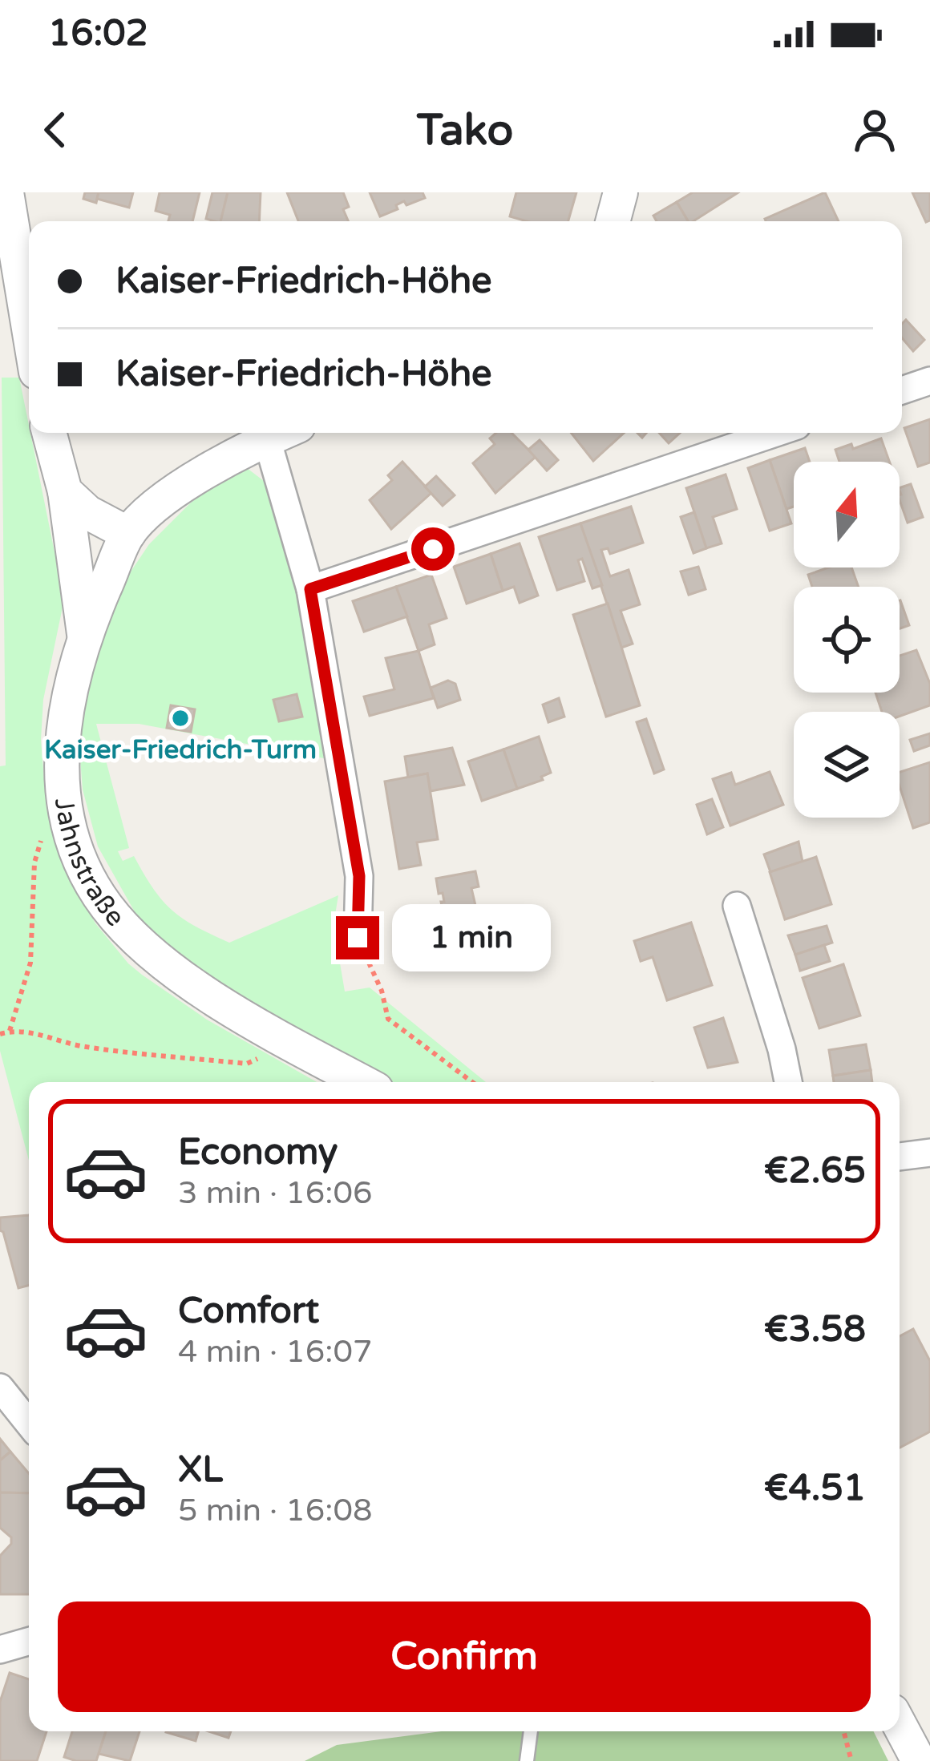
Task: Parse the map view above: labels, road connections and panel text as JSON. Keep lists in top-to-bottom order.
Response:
{
  "streets": {
    "street": ["Jahnstraße"]
  },
  "places": ["Kaiser-Friedrich-Turm"],
  "north": "top",
  "page": {
    "status": "16:02",
    "header": "Tako",
    "banner": ["Kaiser-Friedrich-Höhe", "Kaiser-Friedrich-Höhe"],
    "bubble": "1 min",
    "list": [
      {
        "name": "Economy",
        "note": "3 min · 16:06",
        "value": "€2.65"
      },
      {
        "name": "Comfort",
        "note": "4 min · 16:07",
        "value": "€3.58"
      },
      {
        "name": "XL",
        "note": "5 min · 16:08",
        "value": "€4.51"
      }
    ],
    "buttons": "Confirm"
  }
}
